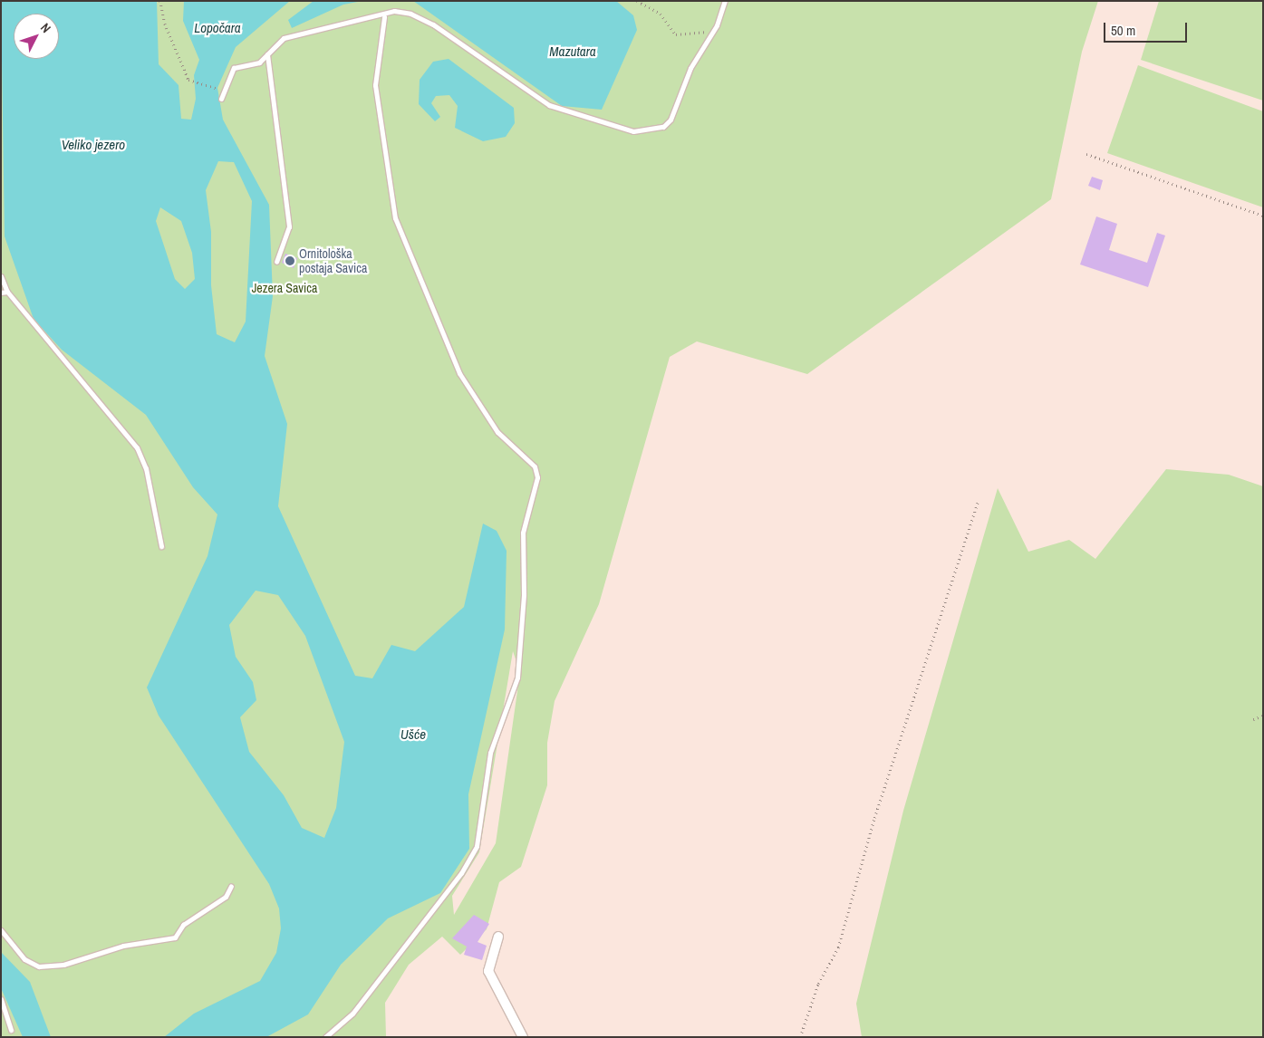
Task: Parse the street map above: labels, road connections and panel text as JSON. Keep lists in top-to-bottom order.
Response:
{
  "water": [
    "Lopočara",
    "Mazutara",
    "Veliko jezero",
    "Ušće"
  ],
  "parks": ["Jezera Savica"],
  "places": ["Ornitološka postaja Savica"],
  "scale_bar": "50 m",
  "north": "top right"
}
